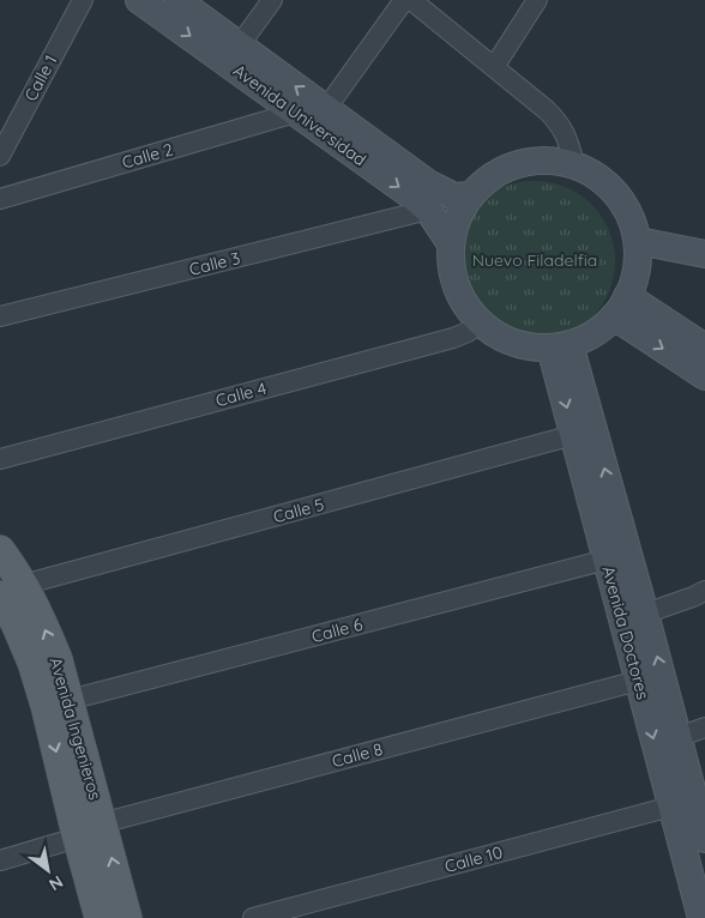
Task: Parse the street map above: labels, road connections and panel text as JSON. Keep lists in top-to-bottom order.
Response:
{
  "streets": {
    "main road": ["Avenida Ingenieros"],
    "street": [
      "Calle 1",
      "Avenida Universidad",
      "Calle 2",
      "Calle 3",
      "Calle 4",
      "Calle 5",
      "Calle 6",
      "Avenida Doctores",
      "Calle 8",
      "Calle 10"
    ]
  },
  "crossings": [
    ["Avenida Universidad", "Calle 2"],
    ["Avenida Universidad", "Calle 3"],
    ["Avenida Universidad", "Calle 4"],
    ["Avenida Universidad", "Avenida Doctores"],
    ["Calle 4", "Avenida Doctores"],
    ["Calle 5", "Avenida Doctores"],
    ["Calle 5", "Avenida Ingenieros"],
    ["Calle 6", "Avenida Doctores"],
    ["Calle 6", "Avenida Ingenieros"],
    ["Avenida Doctores", "Calle 8"],
    ["Avenida Doctores", "Calle 10"],
    ["Avenida Ingenieros", "Calle 8"]
  ],
  "parks": ["Nuevo Filadelfia"],
  "north": "bottom right"
}
